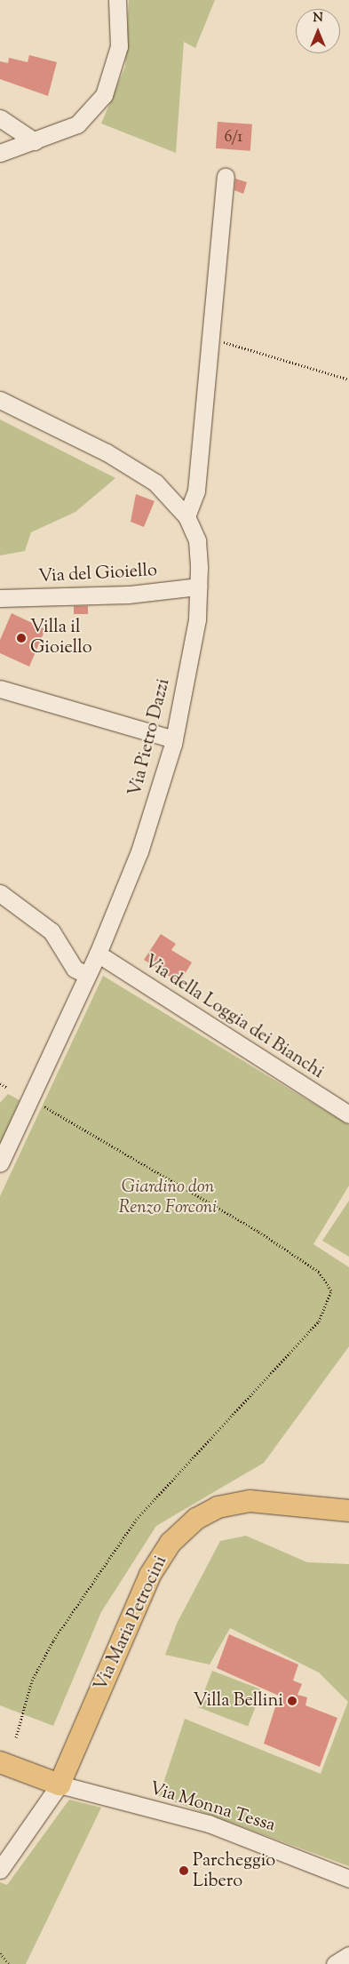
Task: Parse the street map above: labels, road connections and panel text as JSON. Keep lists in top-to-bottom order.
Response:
{
  "streets": {
    "main road": ["Via Maria Petrocini"],
    "street": [
      "Via del Gioiello",
      "Via Pietro Dazzi",
      "Via della Loggia dei Bianchi",
      "Via Monna Tessa"
    ]
  },
  "crossings": [
    ["Via del Gioiello", "Via Pietro Dazzi"],
    ["Via Pietro Dazzi", "Via della Loggia dei Bianchi"],
    ["Via Maria Petrocini", "Via Monna Tessa"]
  ],
  "parks": ["Giardino don Renzo Forconi"],
  "places": ["Villa il Gioiello", "Villa Bellini", "Parcheggio Libero"],
  "house_numbers": ["6/1"],
  "north": "top"
}
